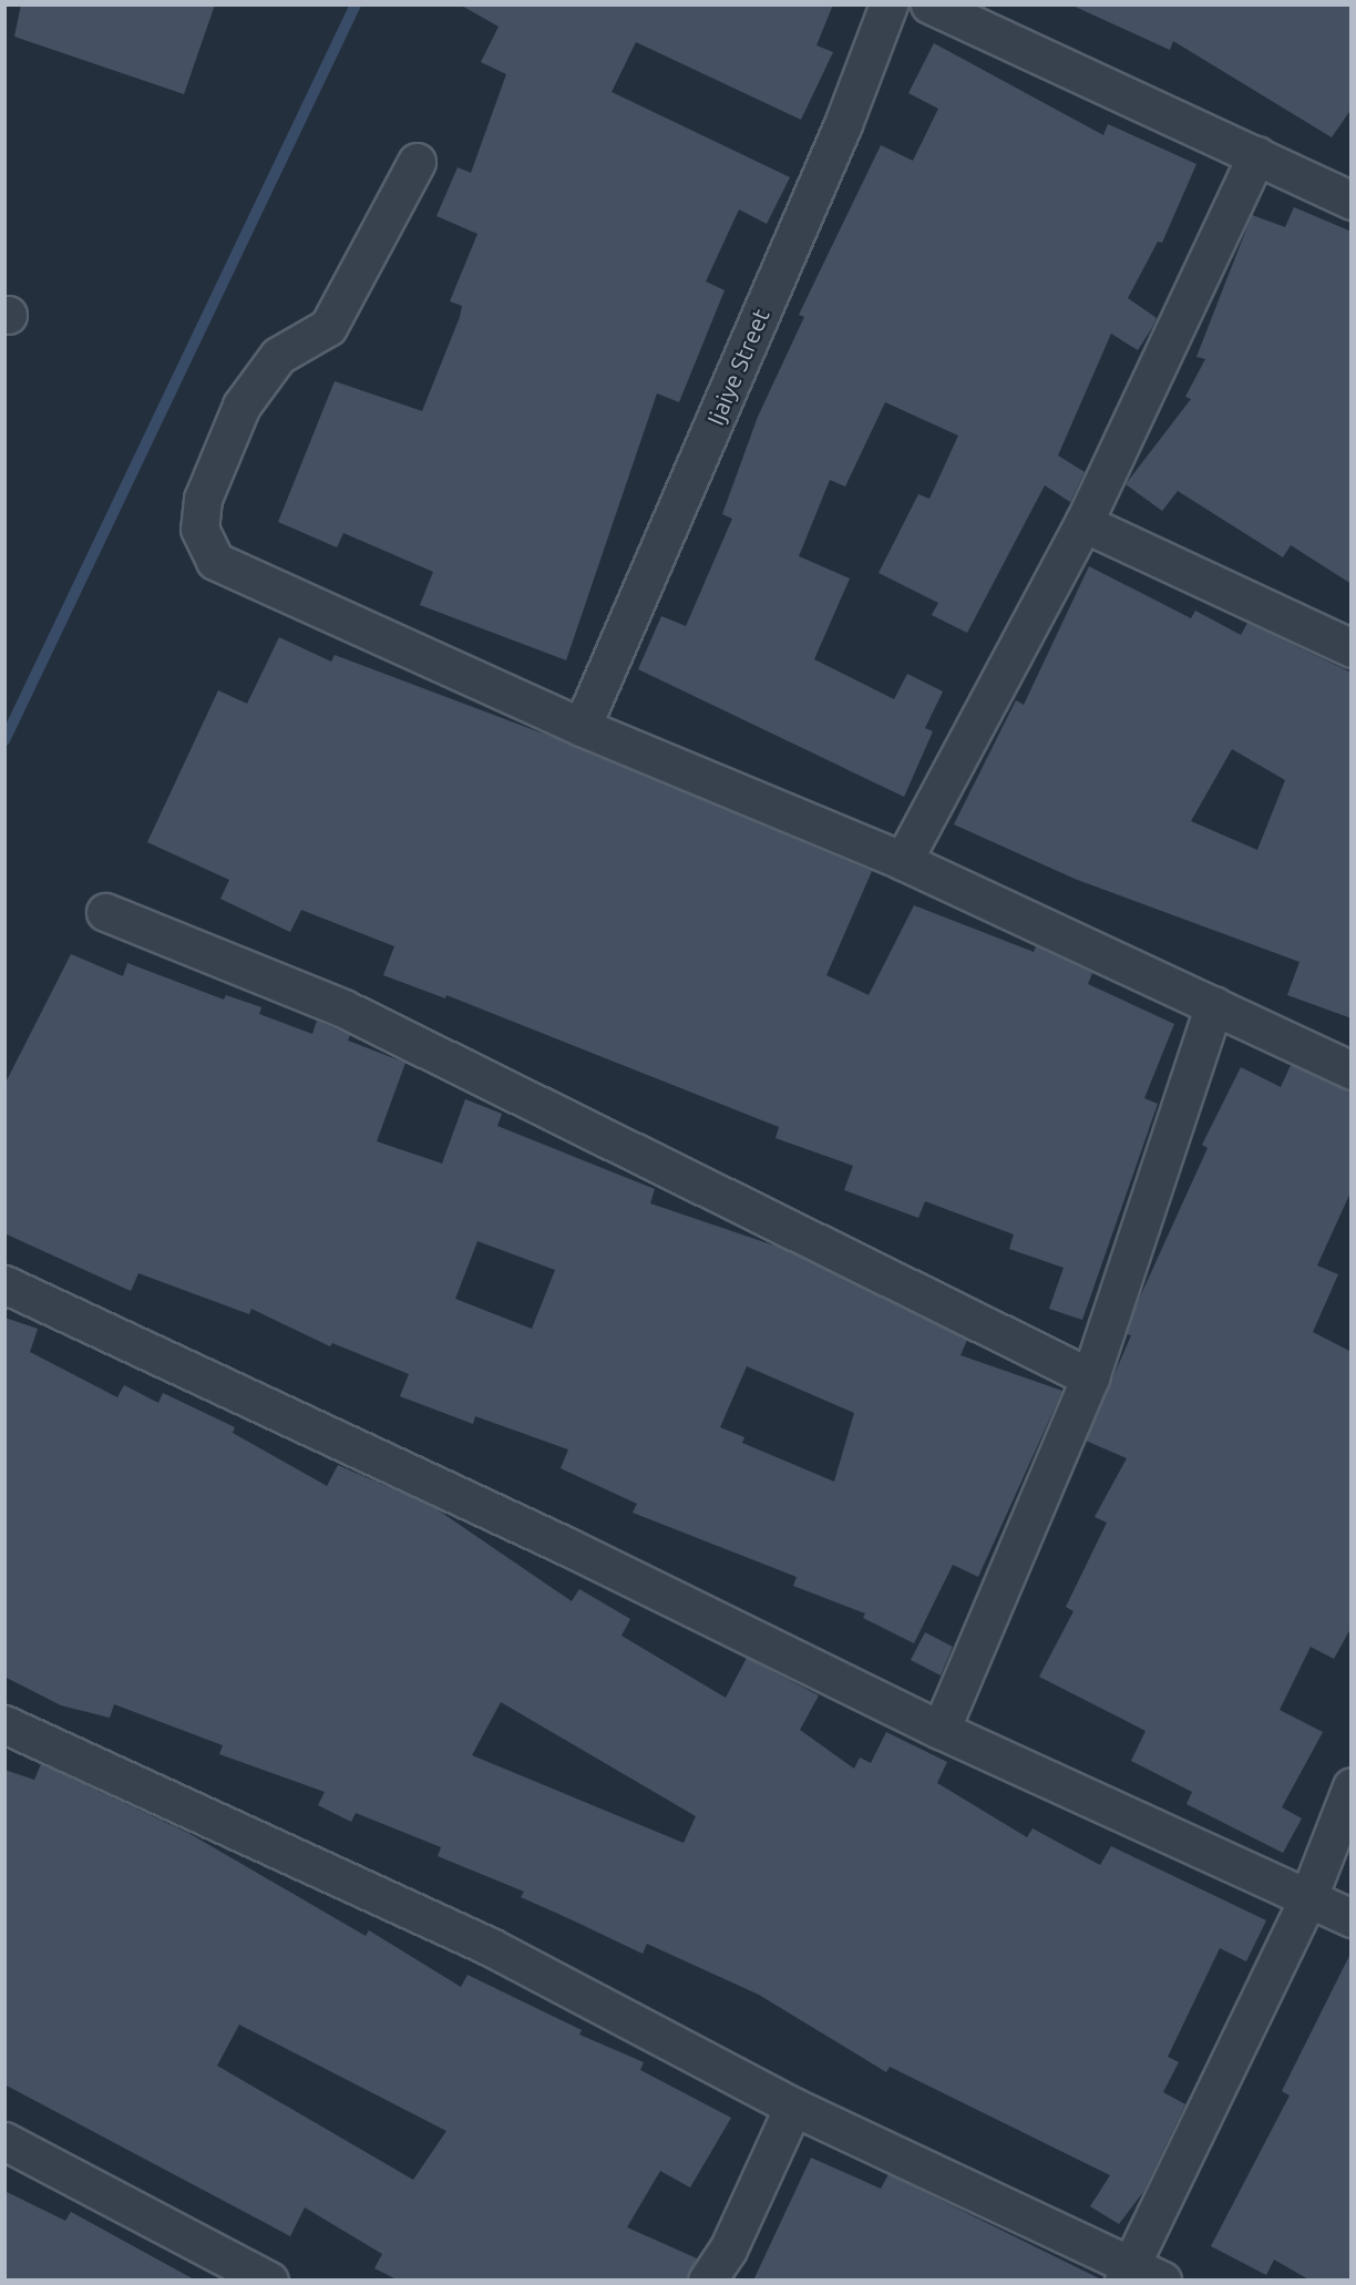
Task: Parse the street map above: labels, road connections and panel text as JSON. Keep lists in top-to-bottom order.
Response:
{
  "streets": {
    "street": ["Ijaiye Street"]
  }
}
